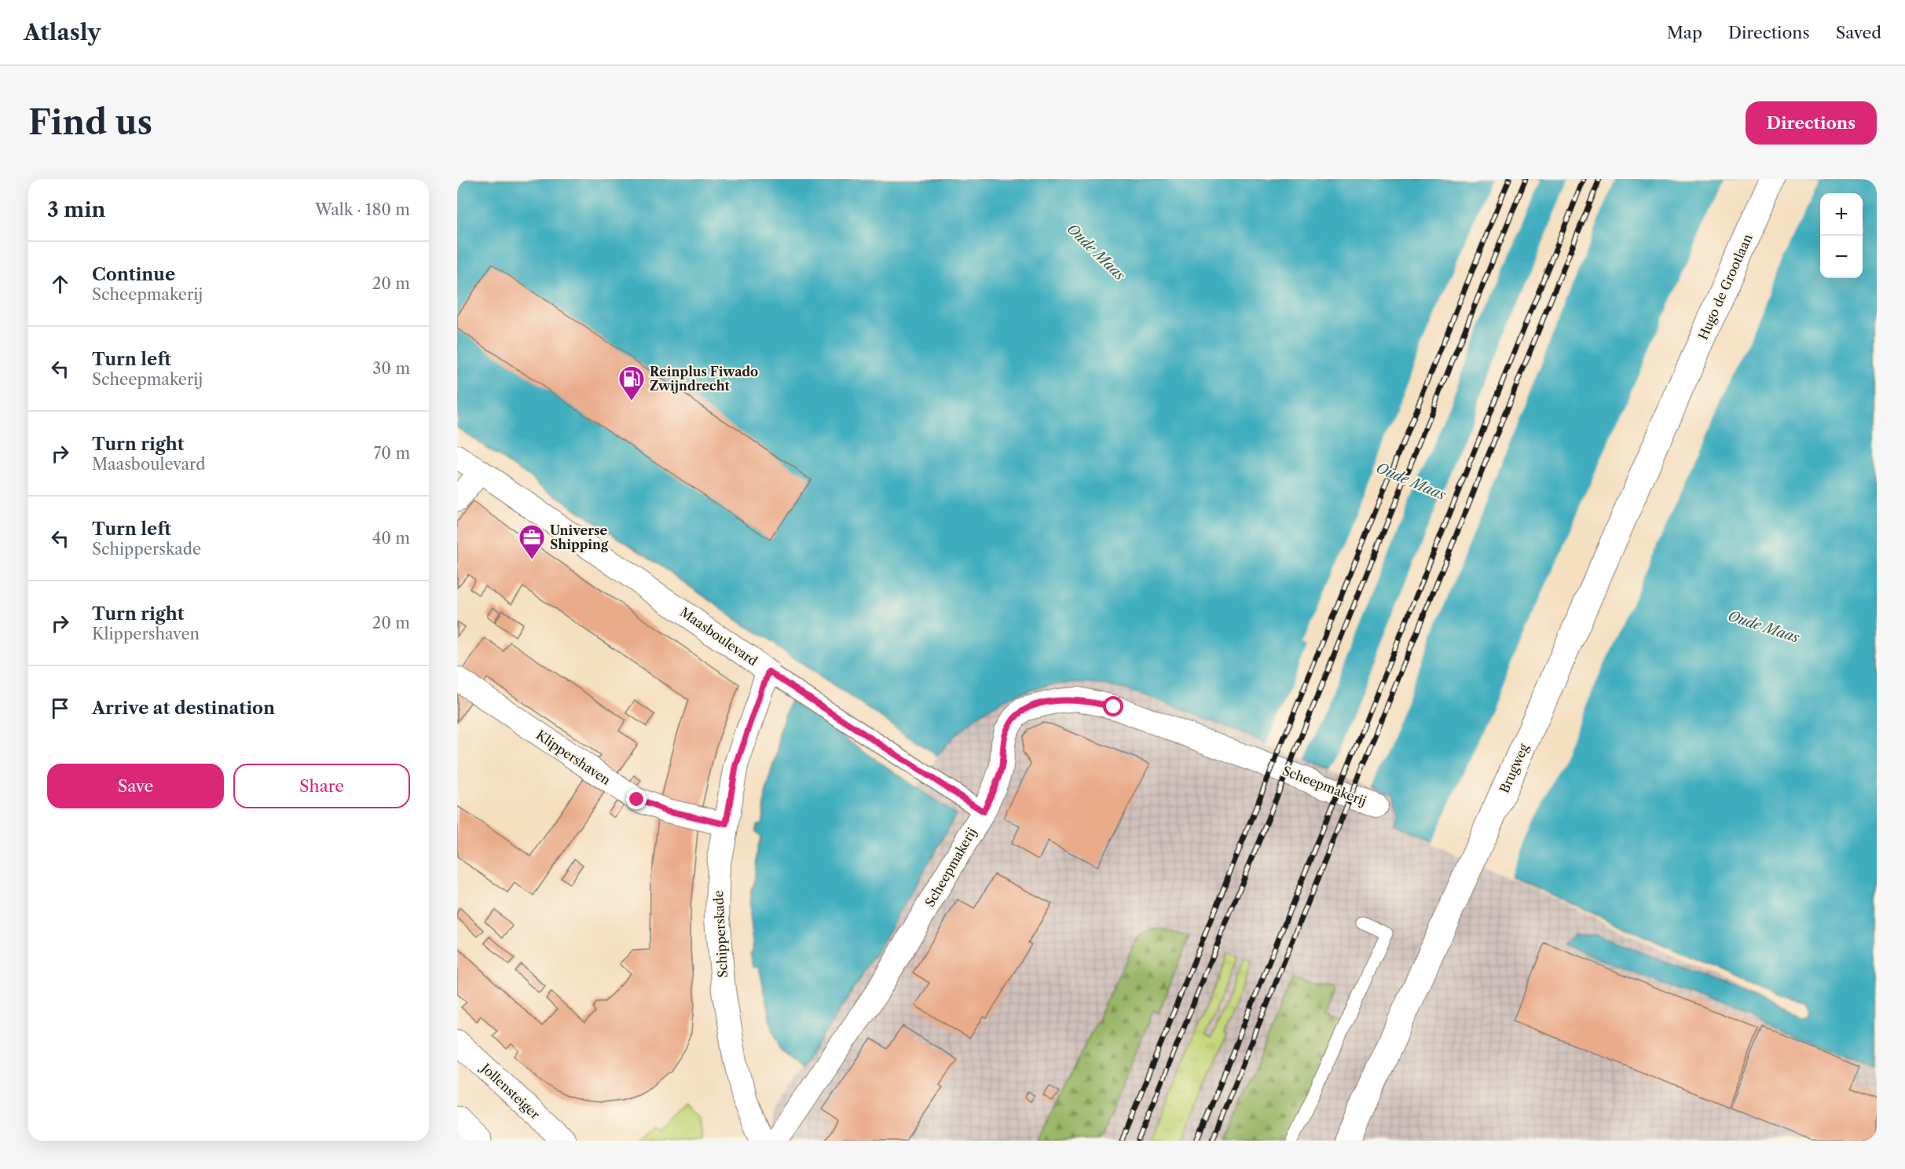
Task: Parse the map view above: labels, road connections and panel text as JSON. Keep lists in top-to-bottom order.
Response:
{
  "streets": {
    "main road": ["Hugo de Grootlaan", "Brugweg"],
    "street": [
      "Maasboulevard",
      "Klippershaven",
      "Scheepmakerij",
      "Schipperskade",
      "Jollensteiger"
    ]
  },
  "crossings": [
    ["Hugo de Grootlaan", "Brugweg"],
    ["Maasboulevard", "Scheepmakerij"],
    ["Maasboulevard", "Schipperskade"],
    ["Klippershaven", "Schipperskade"]
  ],
  "water": ["Oude Maas"],
  "places": {
    "fuel station": ["Reinplus Fiwado Zwijndrecht"],
    "office": ["Universe Shipping"]
  },
  "page": {
    "header": "Atlasly",
    "nav": ["Map", "Directions", "Saved"],
    "buttons": [
      "Directions",
      ["Save", "Share"]
    ],
    "title": "Find us",
    "heading": ["3 min", "Walk · 180 m"],
    "map_buttons": ["+", "−"],
    "list": [
      ["Continue", "Scheepmakerij", "20 m"],
      ["Turn left", "Scheepmakerij", "30 m"],
      ["Turn right", "Maasboulevard", "70 m"],
      ["Turn left", "Schipperskade", "40 m"],
      ["Turn right", "Klippershaven", "20 m"],
      "Arrive at destination"
    ]
  }
}
